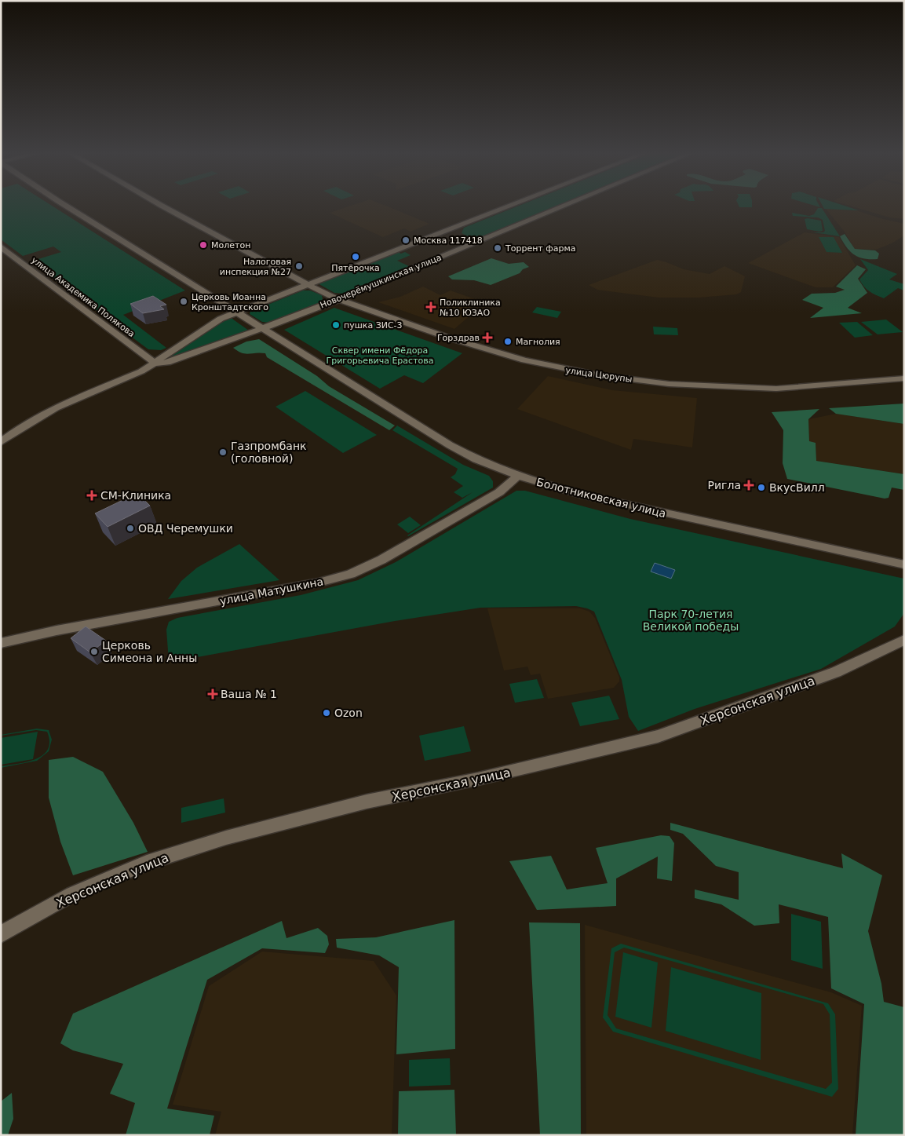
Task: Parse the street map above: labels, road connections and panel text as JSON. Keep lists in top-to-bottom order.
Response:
{
  "streets": {
    "street": [
      "Новочерёмушкинская улица",
      "улица Академика Полякова",
      "улица Цюрупы",
      "Болотниковская улица",
      "улица Матушкина",
      "Херсонская улица"
    ]
  },
  "crossings": [
    ["Новочерёмушкинская улица", "улица Академика Полякова"],
    ["Новочерёмушкинская улица", "улица Цюрупы"],
    ["Новочерёмушкинская улица", "Болотниковская улица"],
    ["Болотниковская улица", "улица Матушкина"]
  ],
  "parks": ["Сквер имени Фёдора Григорьевича Ерастова", "Парк 70-летия Великой победы"],
  "places": {
    "other": [
      "Москва 117418",
      "Молетон",
      "Торрент фарма",
      "Пятёрочка",
      "Налоговая инспекция №27",
      "Церковь Иоанна Кронштадтского",
      "пушка ЗИС-3",
      "Магнолия",
      "Газпромбанк (головной)",
      "ВкусВилл",
      "ОВД Черемушки",
      "Церковь Симеона и Анны",
      "Ozon"
    ],
    "health": [
      "Поликлиника №10 ЮЗАО",
      "Горздрав",
      "Ригла",
      "СМ-Клиника",
      "Ваша № 1"
    ]
  }
}
